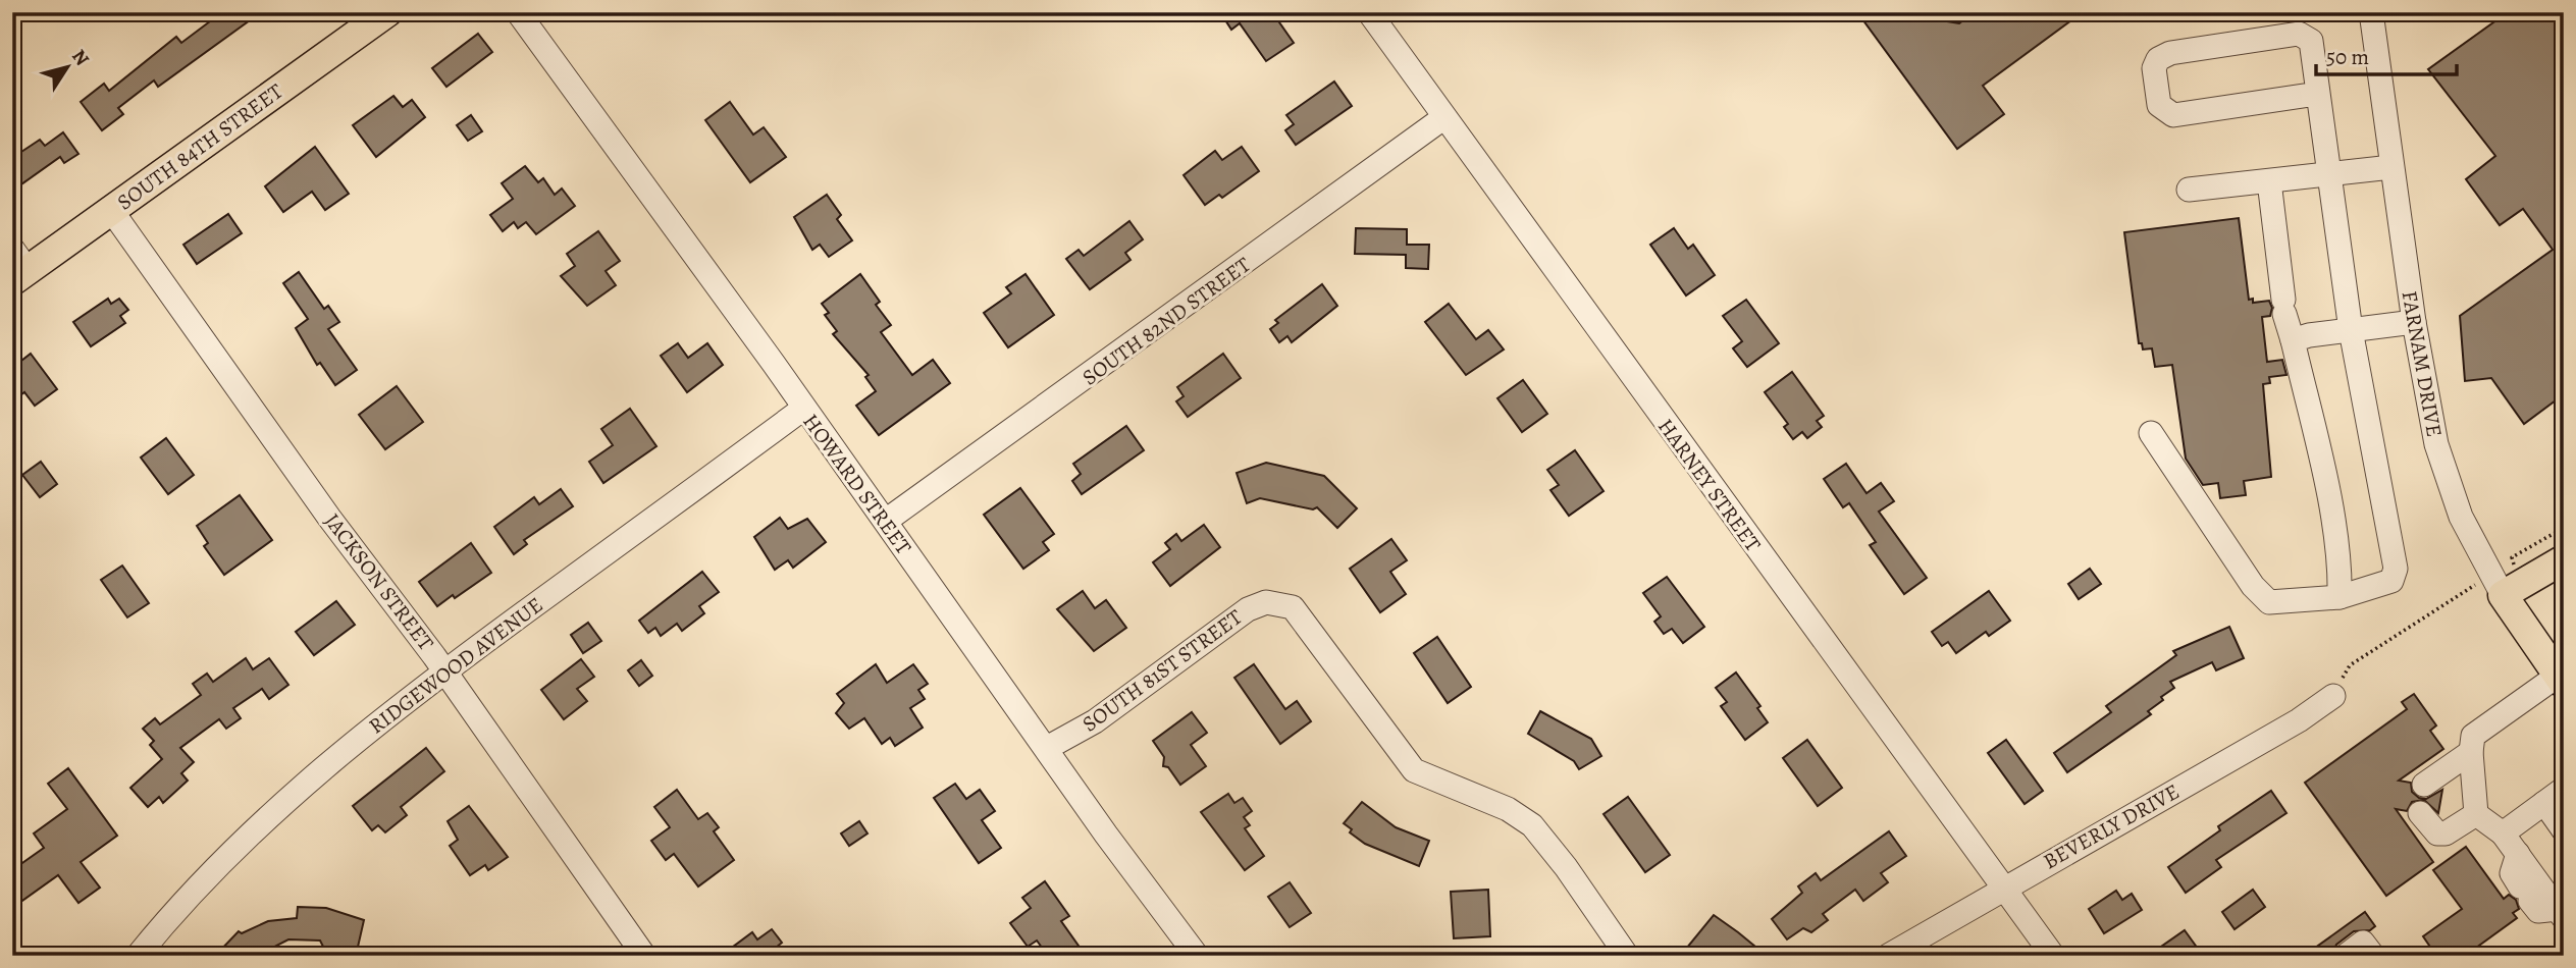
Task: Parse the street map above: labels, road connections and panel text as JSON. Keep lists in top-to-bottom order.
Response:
{
  "streets": {
    "main road": ["SOUTH 84TH STREET", "FARNAM DRIVE"],
    "street": [
      "SOUTH 82ND STREET",
      "HOWARD STREET",
      "HARNEY STREET",
      "JACKSON STREET",
      "RIDGEWOOD AVENUE",
      "SOUTH 81ST STREET",
      "BEVERLY DRIVE"
    ]
  },
  "crossings": [
    ["SOUTH 84TH STREET", "JACKSON STREET"],
    ["SOUTH 82ND STREET", "HOWARD STREET"],
    ["SOUTH 82ND STREET", "HARNEY STREET"],
    ["HOWARD STREET", "RIDGEWOOD AVENUE"],
    ["HOWARD STREET", "SOUTH 81ST STREET"],
    ["HARNEY STREET", "BEVERLY DRIVE"],
    ["JACKSON STREET", "RIDGEWOOD AVENUE"]
  ],
  "scale_bar": "50 m",
  "north": "top right"
}
